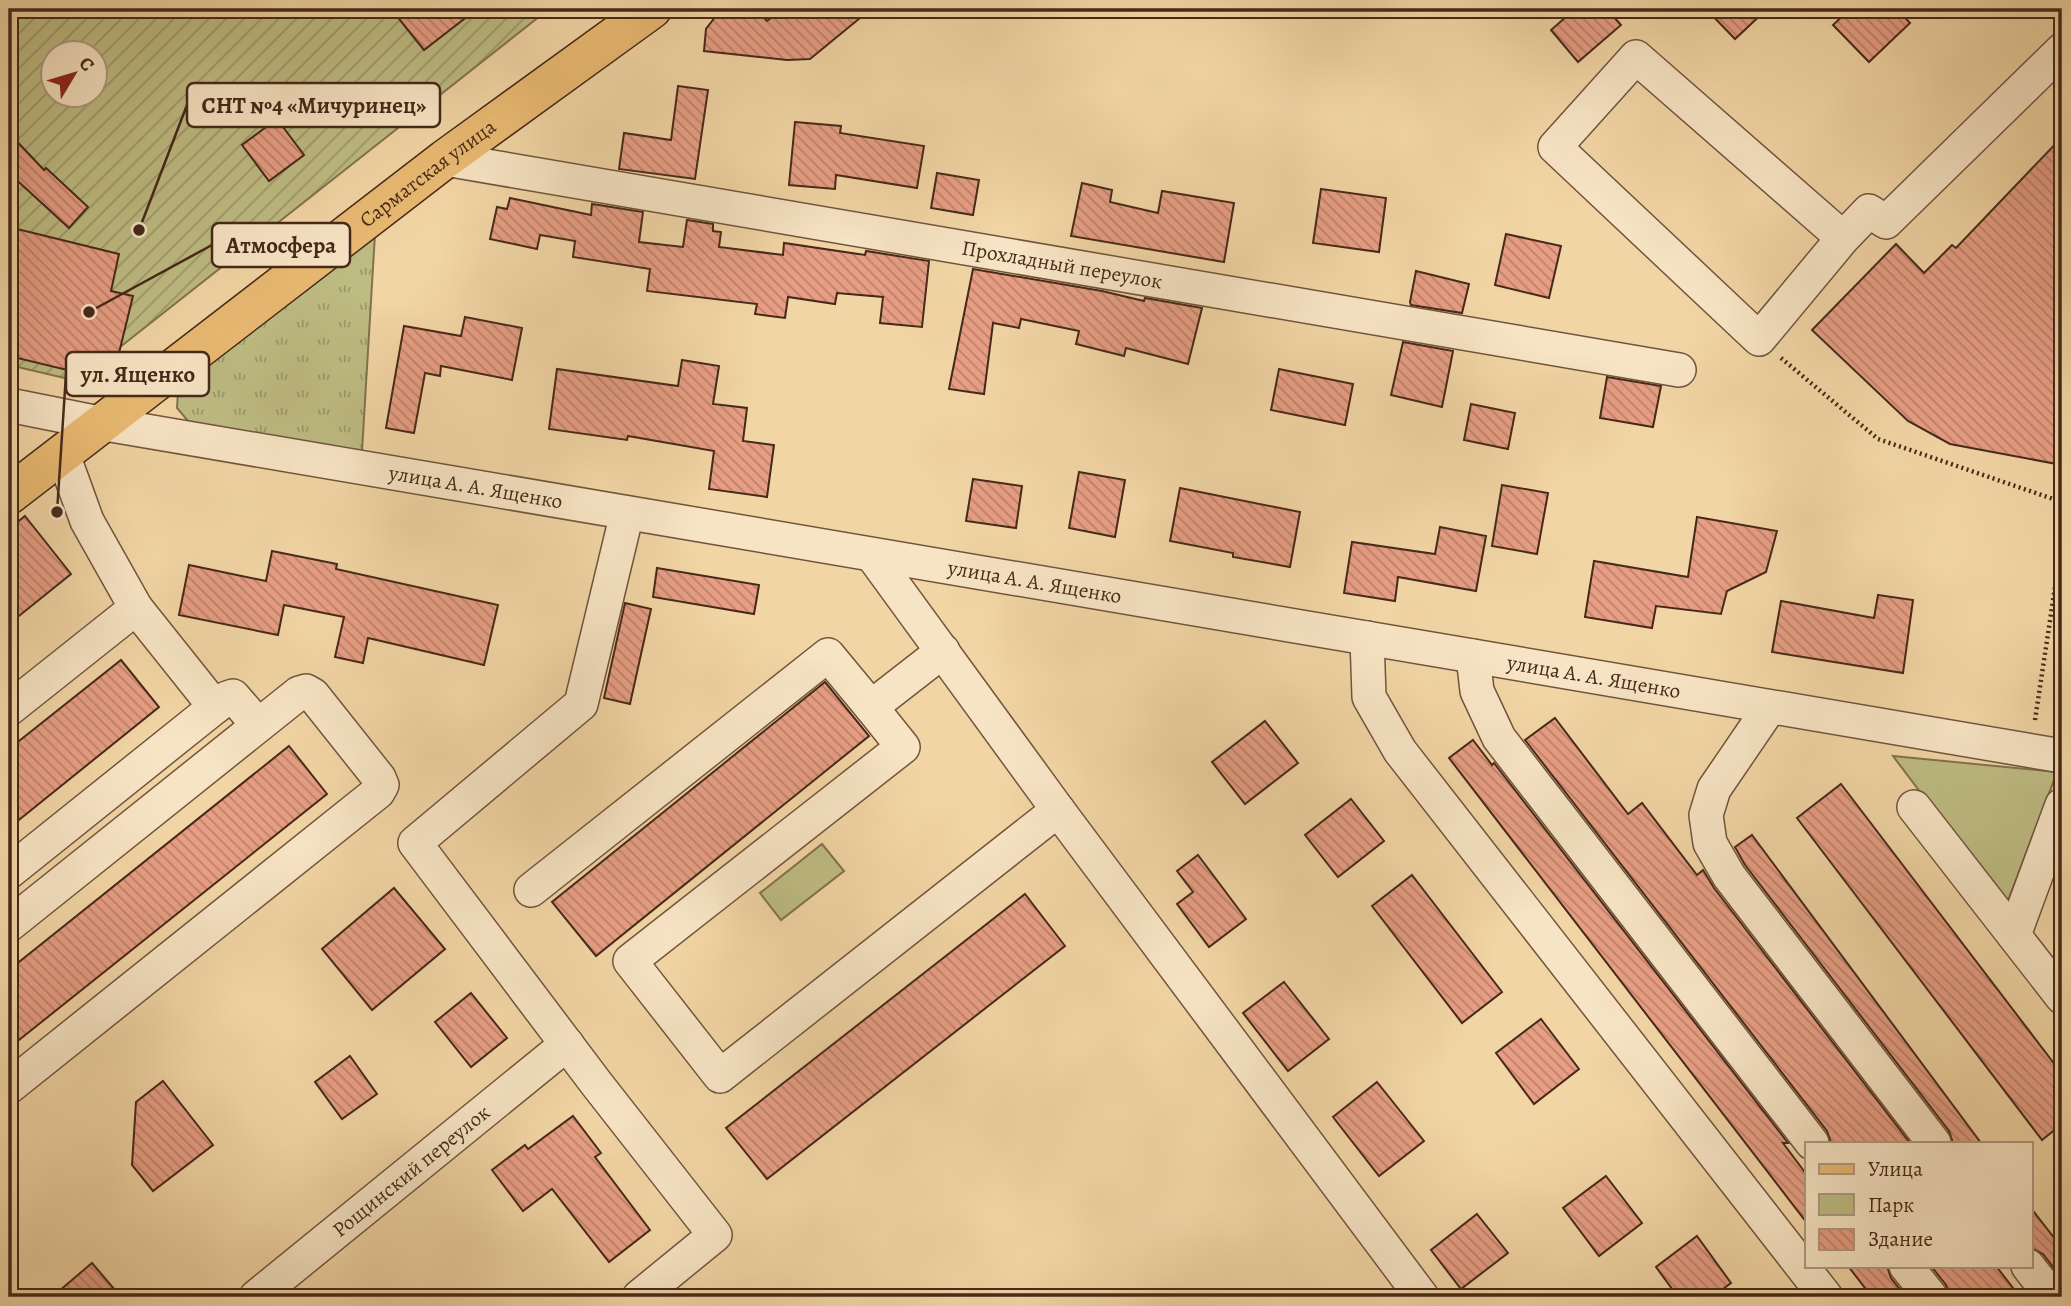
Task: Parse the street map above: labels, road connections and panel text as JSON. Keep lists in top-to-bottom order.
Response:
{
  "streets": {
    "main road": ["Сарматская улица"],
    "street": ["Прохладный переулок", "улица А. А. Ященко", "Рощинский переулок"]
  },
  "crossings": [
    ["Сарматская улица", "Прохладный переулок"],
    ["Сарматская улица", "улица А. А. Ященко"]
  ],
  "places": ["СНТ №4 «Мичуринец»", "Атмосфера", "ул. Ященко"],
  "legend": ["Улица", "Парк", "Здание"],
  "north": "top right"
}
